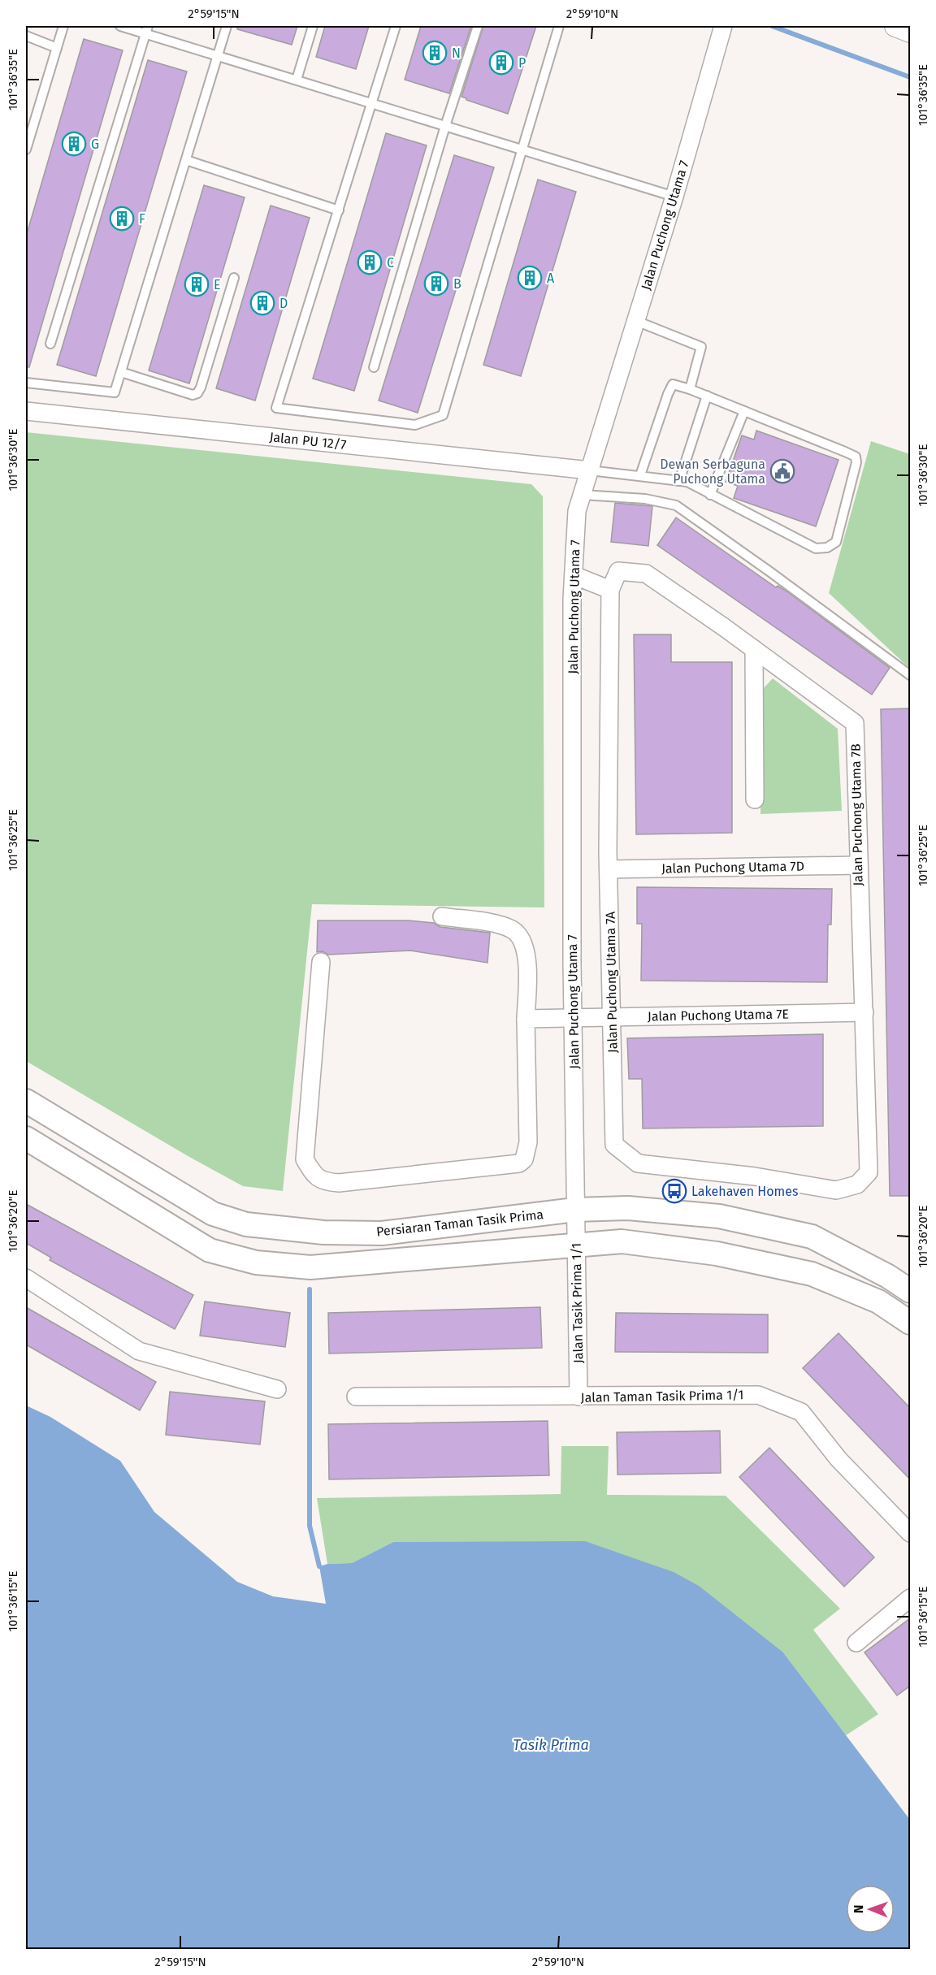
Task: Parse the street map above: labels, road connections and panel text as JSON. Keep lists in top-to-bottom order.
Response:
{
  "streets": {
    "main road": ["Persiaran Taman Tasik Prima"],
    "street": [
      "Jalan Puchong Utama 7",
      "Jalan PU 12/7",
      "Jalan Puchong Utama 7B",
      "Jalan Puchong Utama 7D",
      "Jalan Puchong Utama 7A",
      "Jalan Puchong Utama 7E",
      "Jalan Tasik Prima 1/1",
      "Jalan Taman Tasik Prima 1/1"
    ]
  },
  "crossings": [
    ["Jalan Puchong Utama 7", "Jalan PU 12/7"],
    ["Jalan Puchong Utama 7", "Jalan Puchong Utama 7E"],
    ["Jalan Puchong Utama 7", "Persiaran Taman Tasik Prima"],
    ["Jalan Puchong Utama 7", "Jalan Tasik Prima 1/1"],
    ["Jalan Puchong Utama 7B", "Jalan Puchong Utama 7D"],
    ["Jalan Puchong Utama 7B", "Jalan Puchong Utama 7A"],
    ["Jalan Puchong Utama 7B", "Jalan Puchong Utama 7E"],
    ["Jalan Puchong Utama 7D", "Jalan Puchong Utama 7A"],
    ["Jalan Puchong Utama 7A", "Jalan Puchong Utama 7E"],
    ["Persiaran Taman Tasik Prima", "Jalan Tasik Prima 1/1"],
    ["Jalan Tasik Prima 1/1", "Jalan Taman Tasik Prima 1/1"]
  ],
  "water": ["Tasik Prima"],
  "places": {
    "building": [
      "N",
      "P",
      "G",
      "F",
      "C",
      "A",
      "B",
      "E",
      "D"
    ],
    "public building": ["Dewan Serbaguna Puchong Utama"],
    "bus stop": ["Lakehaven Homes"]
  },
  "north": "left",
  "coordinates": [
    "2°59'15\"N",
    "2°59'10\"N",
    "101°36'35\"E",
    "101°36'30\"E",
    "101°36'25\"E",
    "101°36'20\"E",
    "101°36'15\"E"
  ]
}
